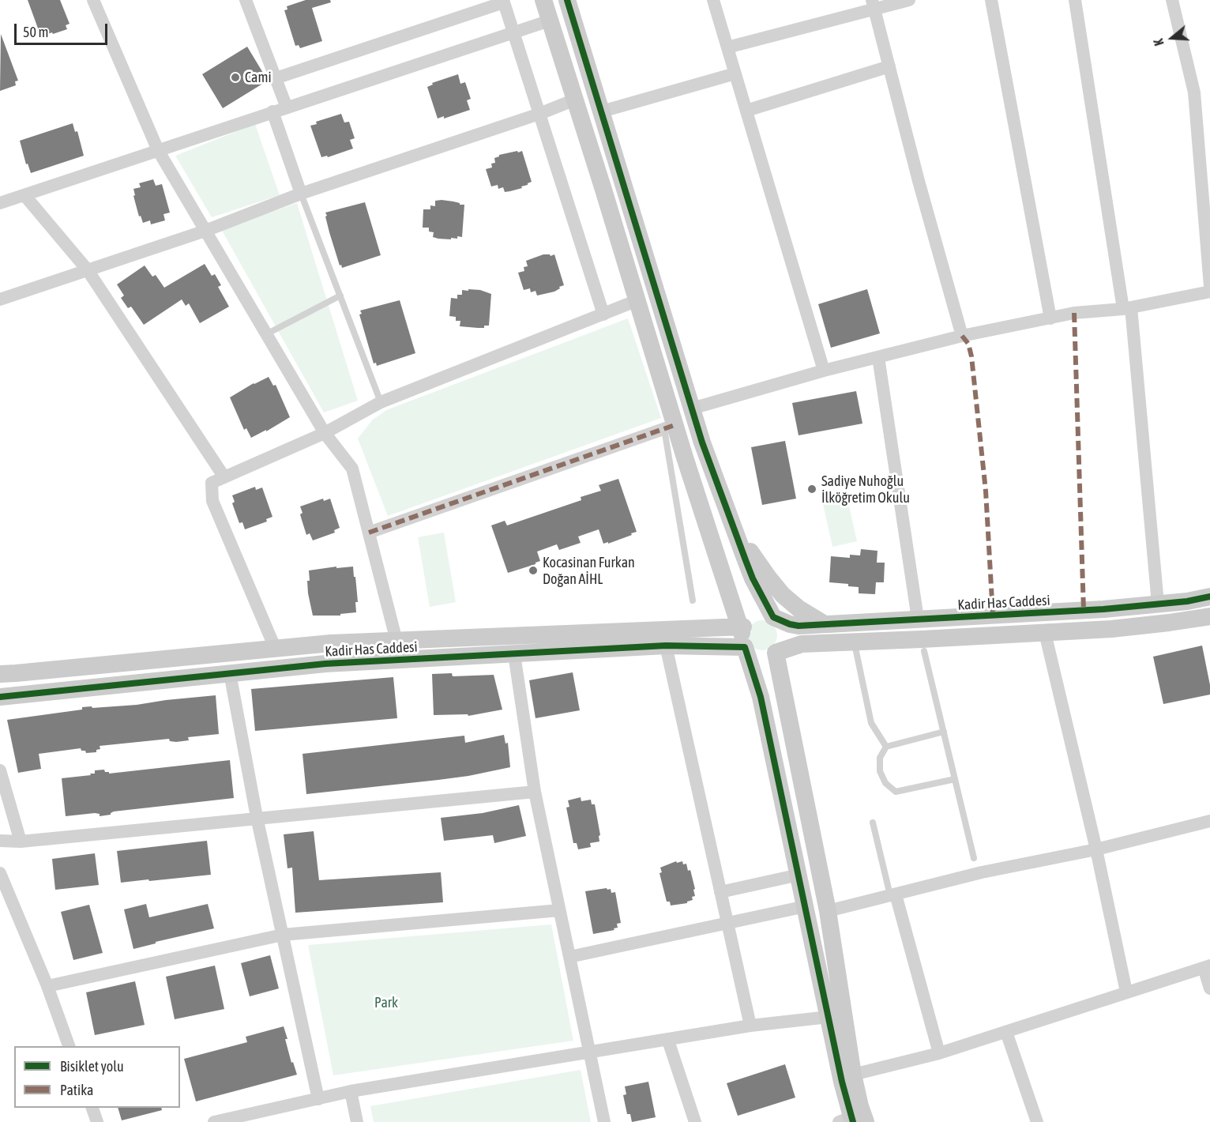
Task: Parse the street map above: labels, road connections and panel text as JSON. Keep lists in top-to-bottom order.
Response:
{
  "streets": {
    "street": ["Kadir Has Caddesi"]
  },
  "parks": ["Park"],
  "places": ["Cami", "Sadiye Nuhoğlu İlköğretim Okulu", "Kocasinan Furkan Doğan AİHL"],
  "legend": ["Bisiklet yolu", "Patika"],
  "scale_bar": "50 m",
  "north": "left"
}
